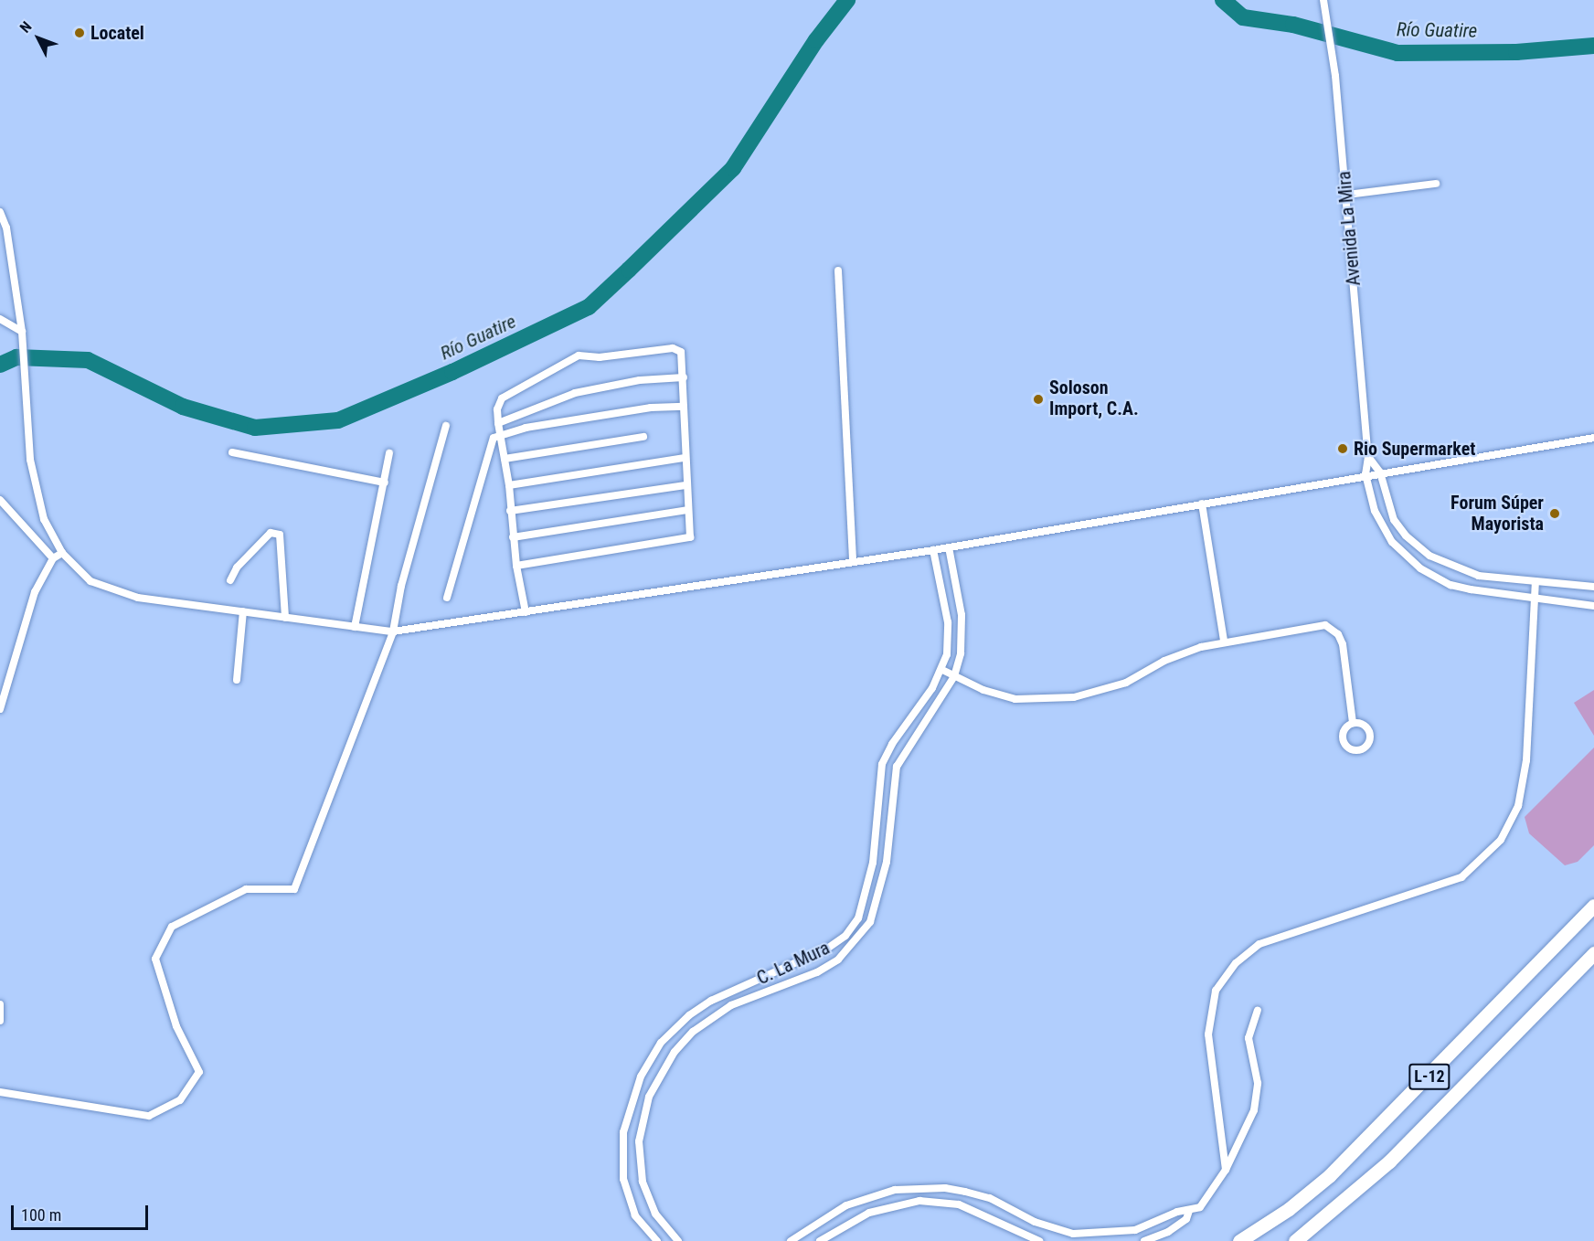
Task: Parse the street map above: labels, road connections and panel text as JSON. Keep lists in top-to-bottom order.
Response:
{
  "streets": {
    "highway": ["L-12"],
    "street": ["Avenida La Mira", "C. La Mura"]
  },
  "water": ["Río Guatire"],
  "places": [
    "Locatel",
    "Soloson Import, C.A.",
    "Rio Supermarket",
    "Forum Súper Mayorista"
  ],
  "scale_bar": "100 m",
  "north": "top left"
}
